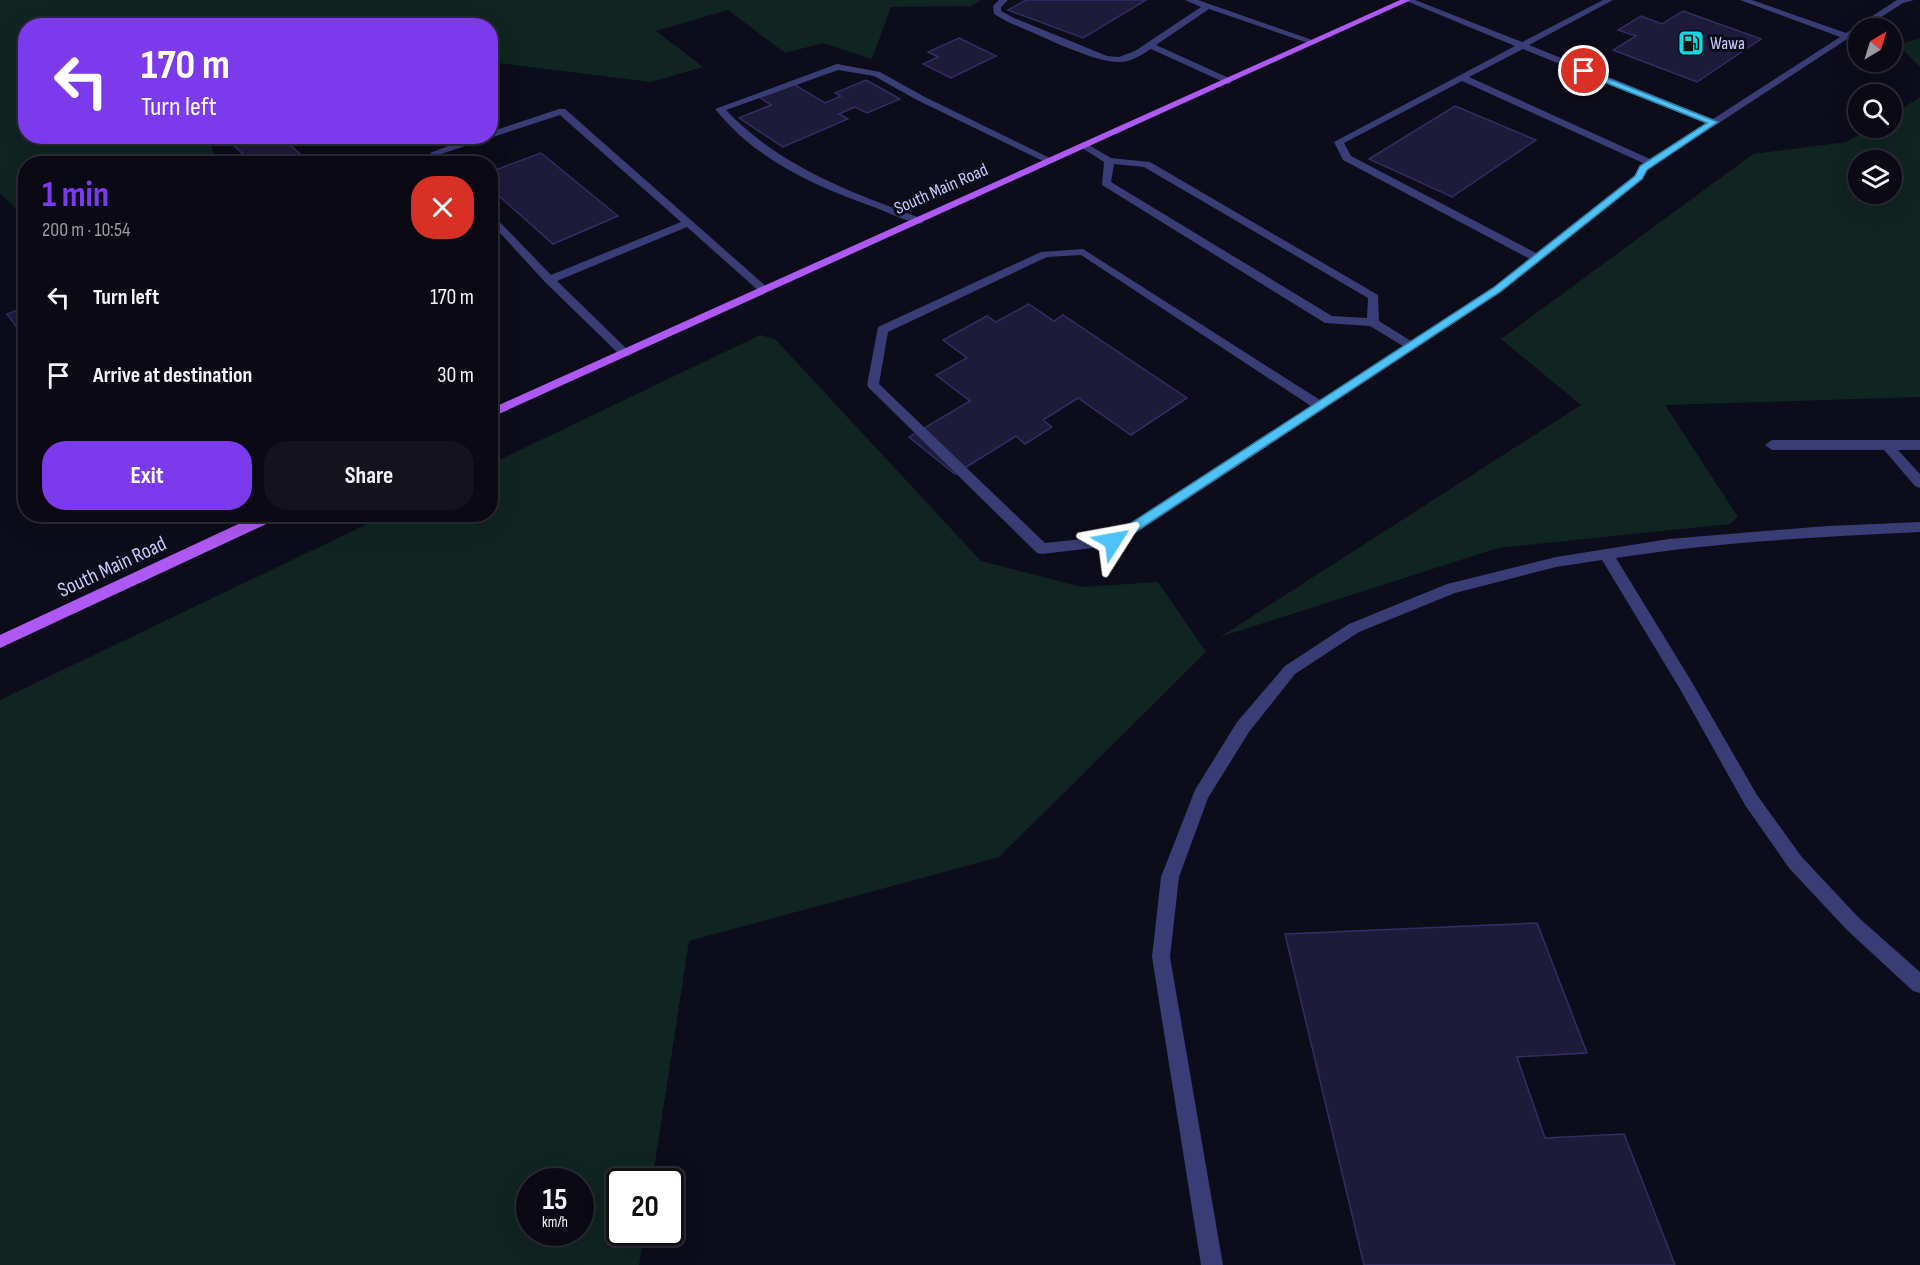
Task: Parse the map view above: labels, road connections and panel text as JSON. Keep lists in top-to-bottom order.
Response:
{
  "streets": {
    "main road": ["South Main Road"]
  },
  "places": {
    "fuel station": ["Wawa"]
  },
  "north": "top right",
  "page": {
    "turn": ["170 m", "Turn left"],
    "heading": ["1 min", "200 m · 10:54"],
    "list": [
      {
        "name": "Turn left",
        "value": "170 m"
      },
      {
        "name": "Arrive at destination",
        "value": "30 m"
      }
    ],
    "buttons": ["Exit", "Share"],
    "speed": "15 km/h",
    "limit": "20"
  }
}
